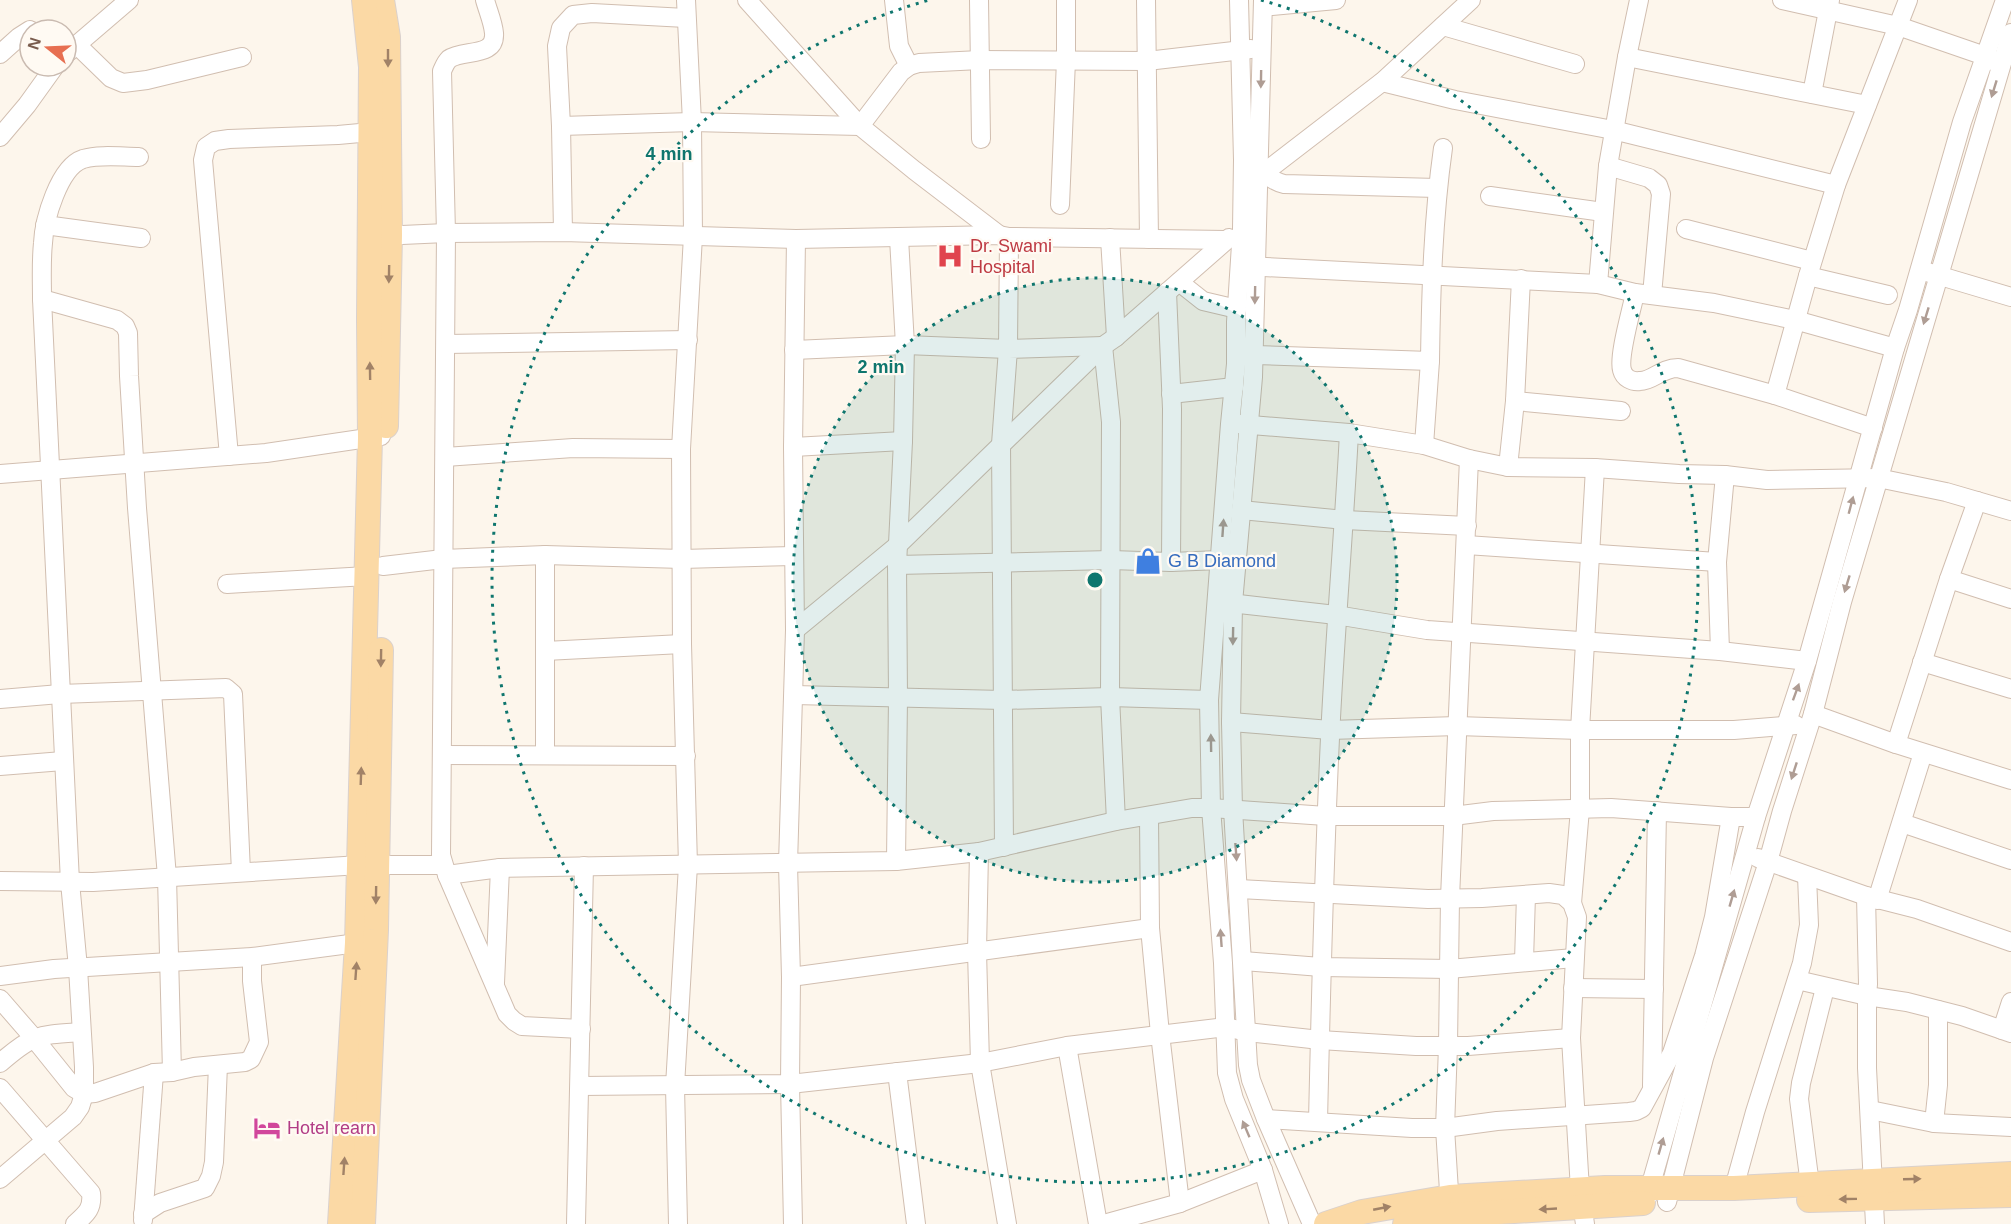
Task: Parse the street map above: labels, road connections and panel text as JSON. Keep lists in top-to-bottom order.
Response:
{
  "places": {
    "hospital": ["Dr. Swami Hospital"],
    "shop": ["G B Diamond"],
    "hotel": ["Hotel rearn"]
  },
  "north": "left",
  "rings": ["4 min", "2 min"]
}
